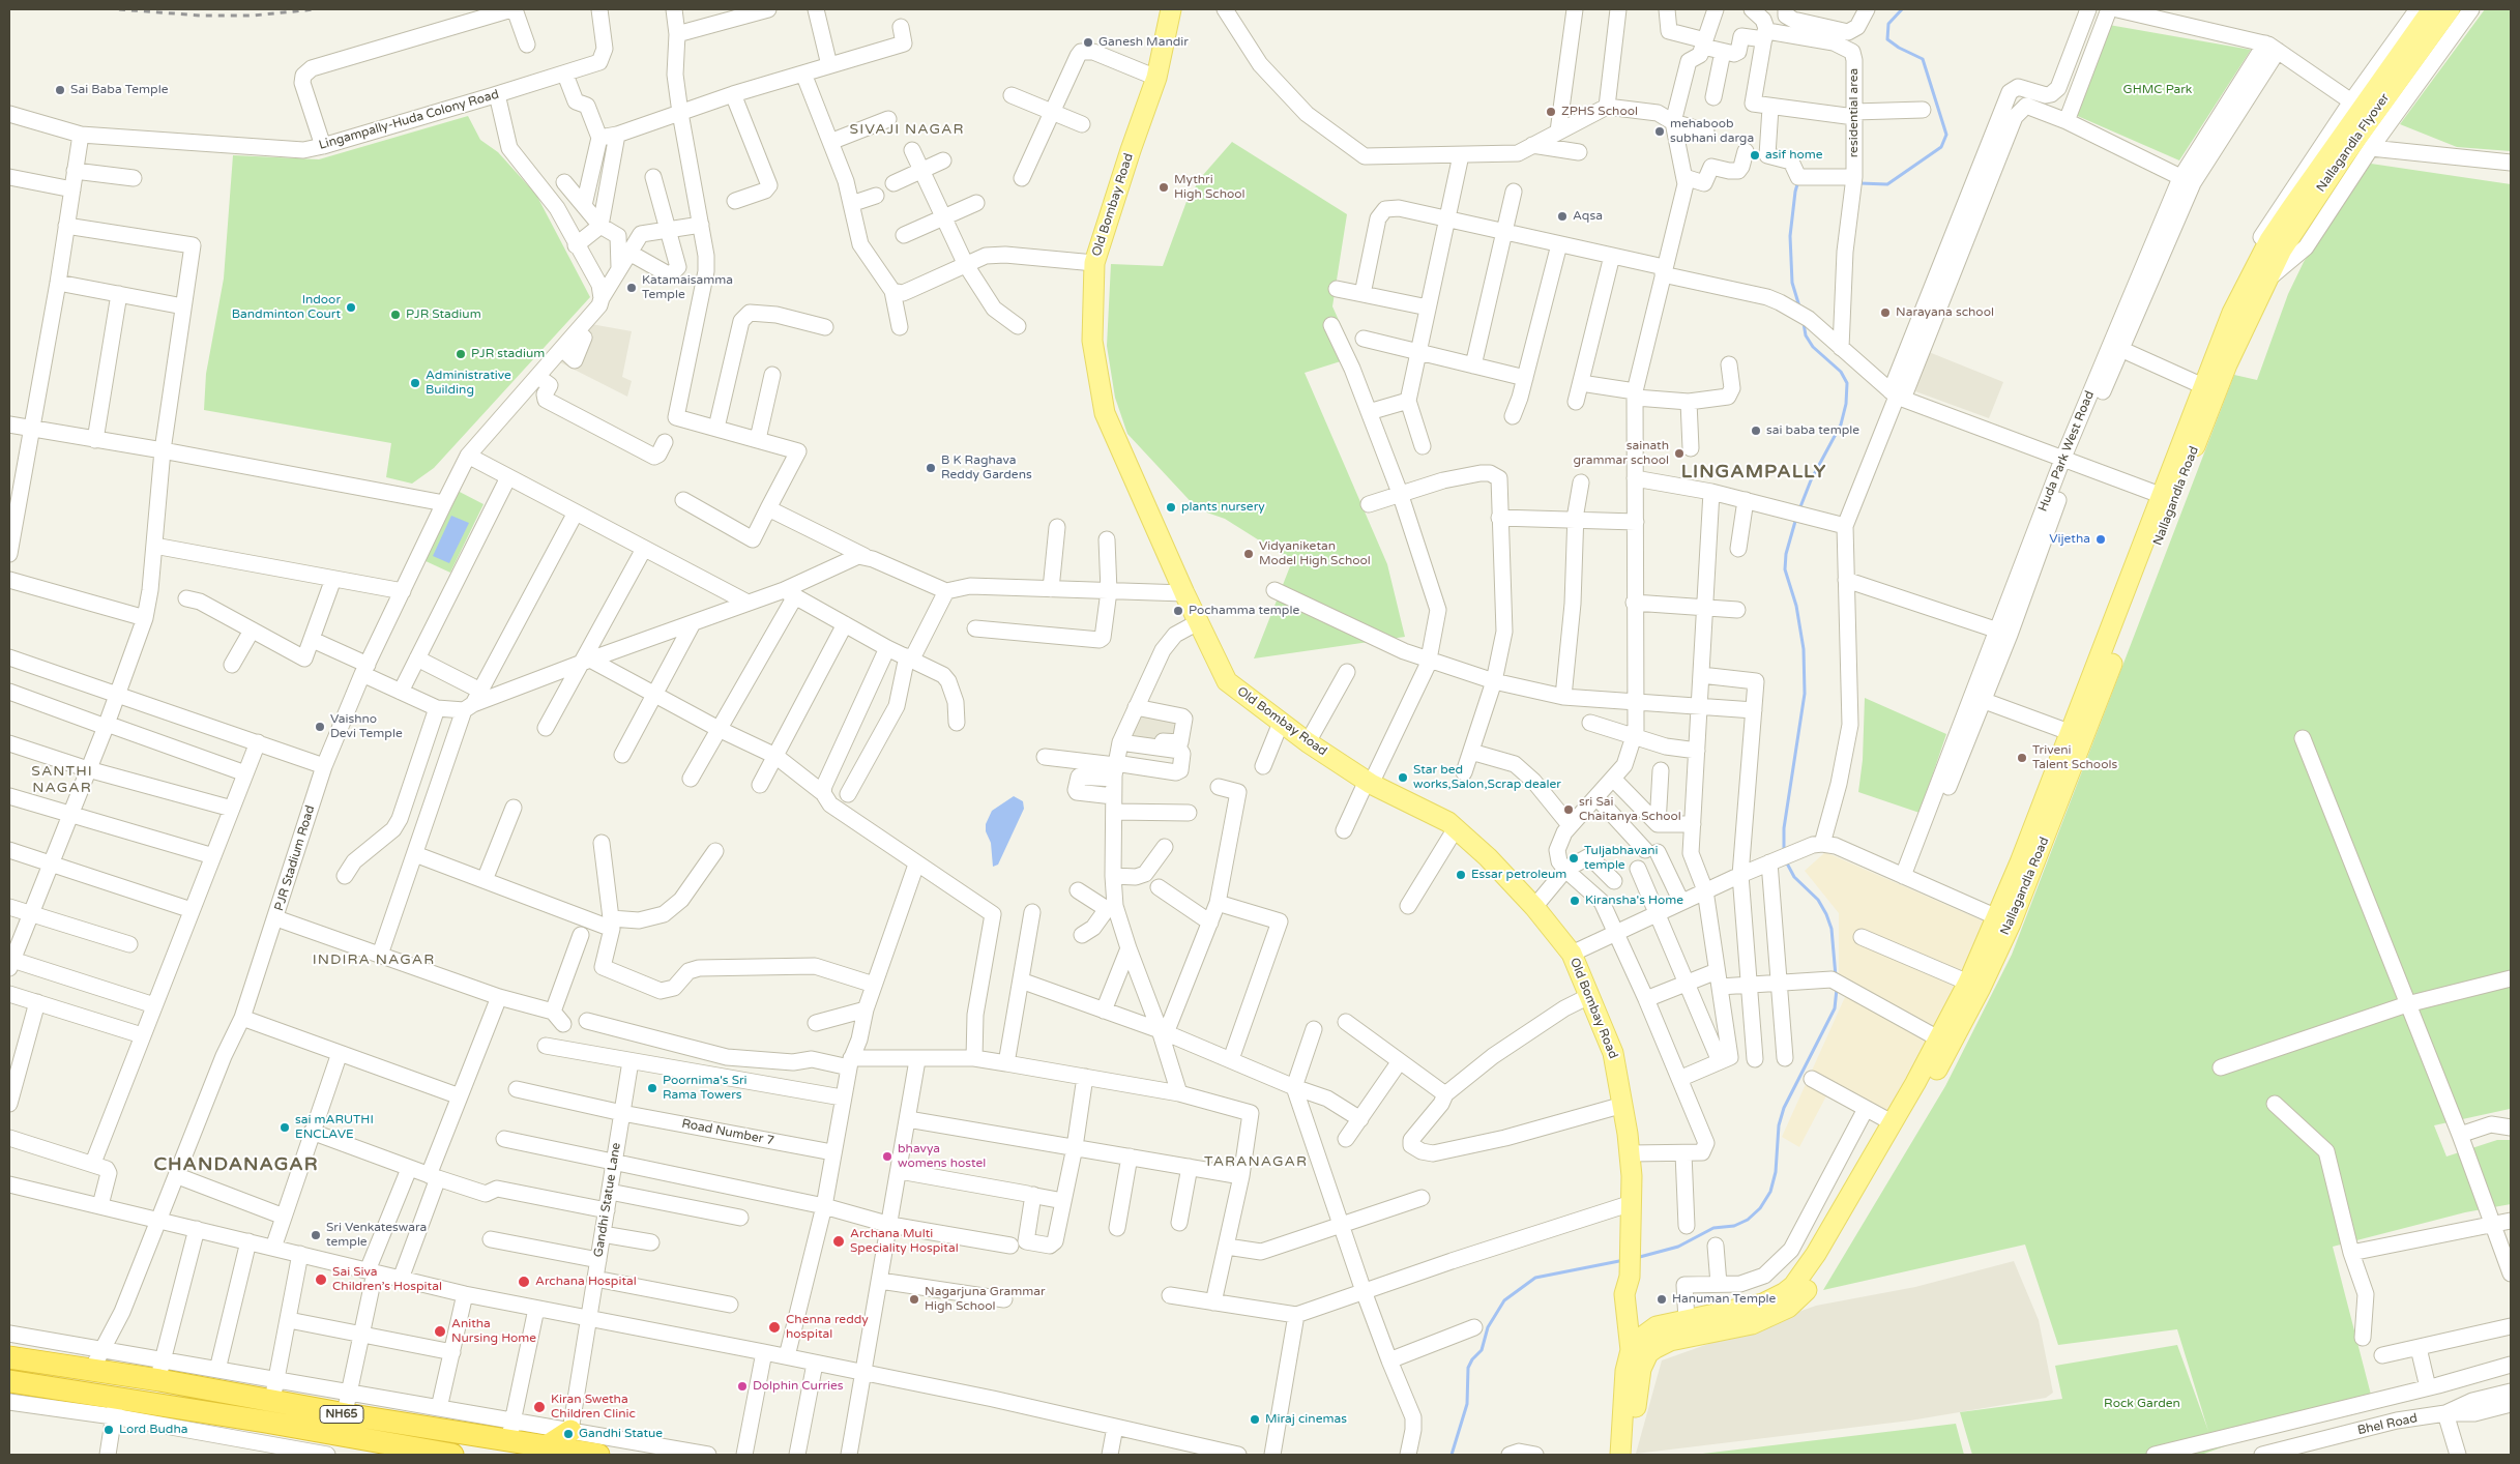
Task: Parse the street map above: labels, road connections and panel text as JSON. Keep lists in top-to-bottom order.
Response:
{
  "streets": {
    "highway": ["NH65"],
    "main road": ["Nallagandla Flyover", "Old Bombay Road", "Nallagandla Road"],
    "street": [
      "residential area",
      "Lingampally-Huda Colony Road",
      "Huda Park West Road",
      "PJR Stadium Road",
      "Road Number 7",
      "Gandhi Statue Lane",
      "Bhel Road"
    ]
  },
  "crossings": [
    ["Nallagandla Flyover", "Nallagandla Road"],
    ["Old Bombay Road", "Nallagandla Road"],
    ["Road Number 7", "Gandhi Statue Lane"],
    ["Gandhi Statue Lane", "NH65"]
  ],
  "districts": [
    "SIVAJI NAGAR",
    "LINGAMPALLY",
    "SANTHI NAGAR",
    "INDIRA NAGAR",
    "TARANAGAR",
    "CHANDANAGAR"
  ],
  "parks": ["GHMC Park", "Rock Garden"],
  "places": [
    "Ganesh Mandir",
    "Sai Baba Temple",
    "ZPHS School",
    "mehaboob subhani darga",
    "asif home",
    "Mythri High School",
    "Aqsa",
    "Katamaisamma Temple",
    "Indoor Bandminton Court",
    "Narayana school",
    "PJR Stadium",
    "PJR stadium",
    "Administrative Building",
    "sai baba temple",
    "sainath grammar school",
    "B K Raghava Reddy Gardens",
    "plants nursery",
    "Vijetha",
    "Vidyaniketan Model High School",
    "Pochamma temple",
    "Vaishno Devi Temple",
    "Triveni Talent Schools",
    "Star bed works,Salon,Scrap dealer",
    "sri Sai Chaitanya School",
    "Tuljabhavani temple",
    "Essar petroleum",
    "Kiransha's Home",
    "Poornima's Sri Rama Towers",
    "sai mARUTHI ENCLAVE",
    "bhavya womens hostel",
    "Sri Venkateswara temple",
    "Archana Multi Speciality Hospital",
    "Sai Siva Children’s Hospital",
    "Archana Hospital",
    "Nagarjuna Grammar High School",
    "Hanuman Temple",
    "Chenna reddy hospital",
    "Anitha Nursing Home",
    "Dolphin Curries",
    "Kiran Swetha Children Clinic",
    "Miraj cinemas",
    "Lord Budha",
    "Gandhi Statue"
  ]
}
